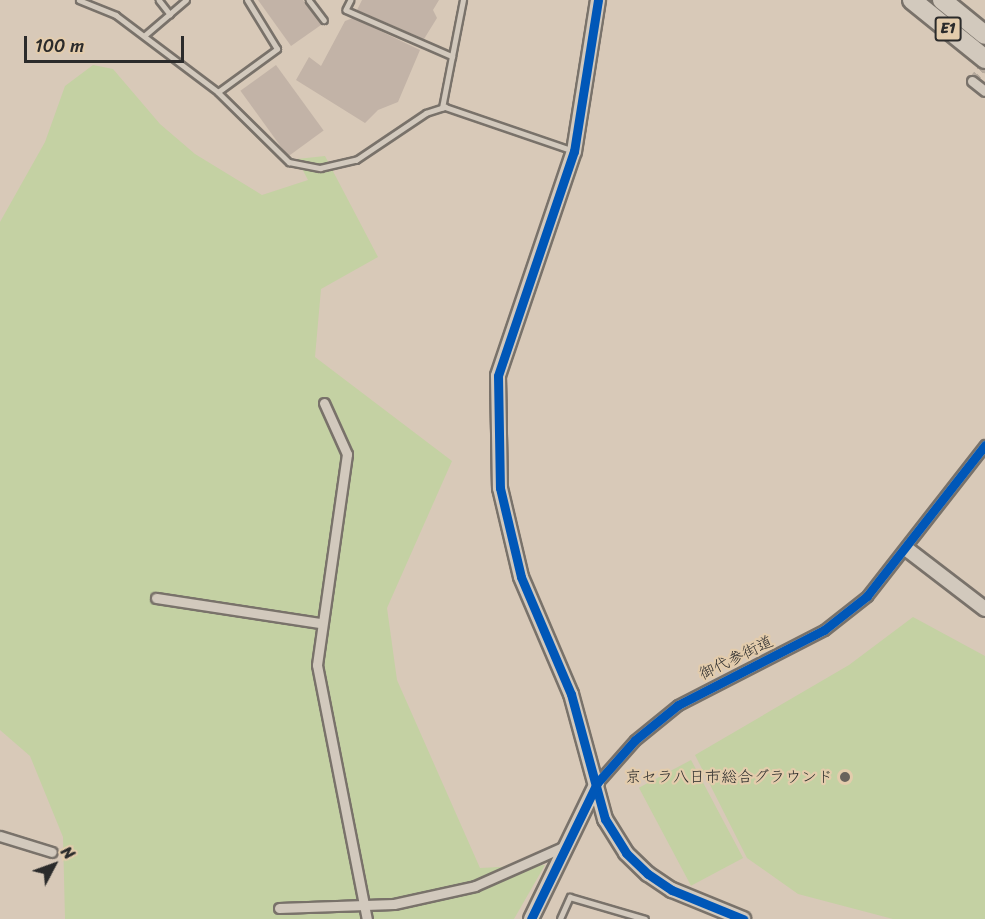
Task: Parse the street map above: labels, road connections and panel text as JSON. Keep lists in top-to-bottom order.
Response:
{
  "streets": {
    "highway": ["E1"],
    "street": ["御代参街道"]
  },
  "places": ["京セラ八日市総合グラウンド"],
  "scale_bar": "100 m",
  "north": "top right"
}
